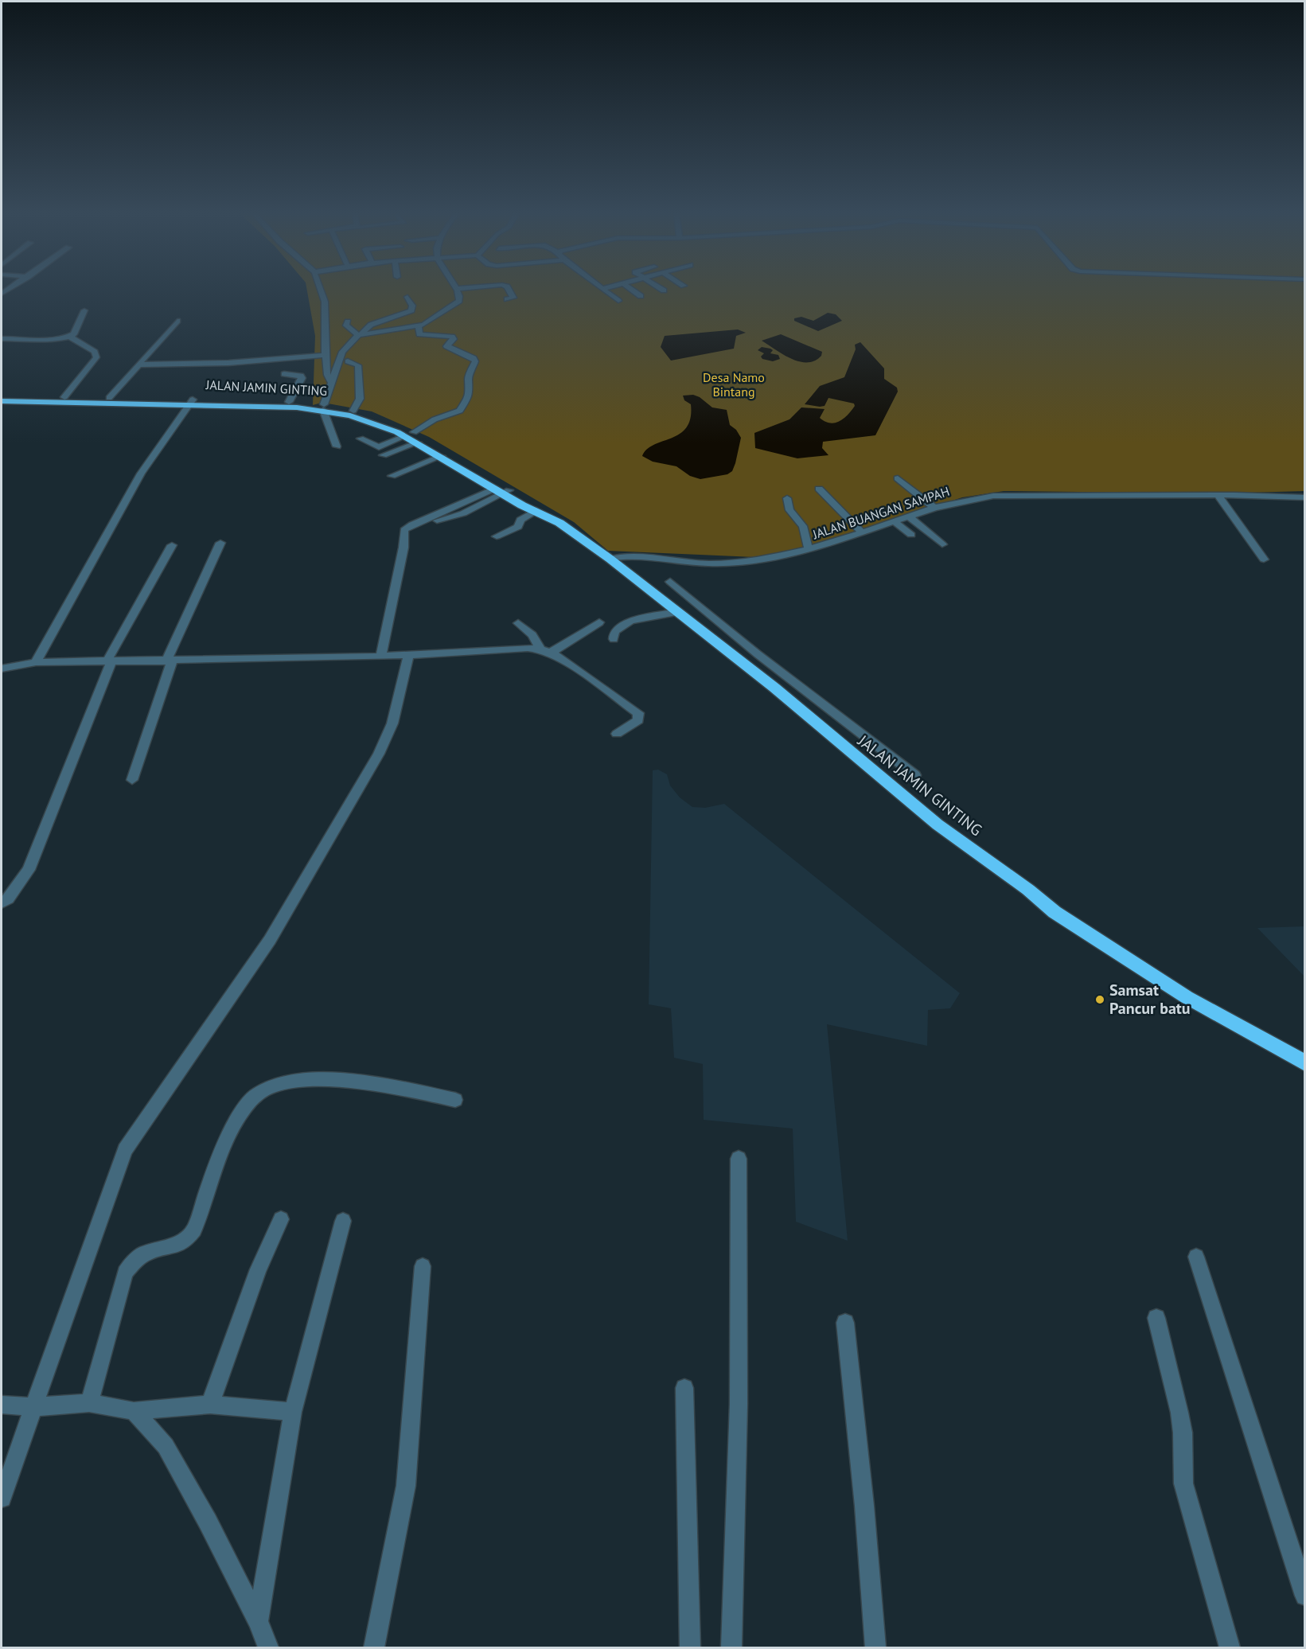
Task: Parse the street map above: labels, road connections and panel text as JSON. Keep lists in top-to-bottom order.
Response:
{
  "streets": {
    "highway": ["JALAN JAMIN GINTING"],
    "street": ["JALAN BUANGAN SAMPAH"]
  },
  "crossings": [
    ["JALAN JAMIN GINTING", "JALAN BUANGAN SAMPAH"]
  ],
  "parks": ["Desa Namo Bintang"],
  "places": ["Samsat Pancur batu"]
}
